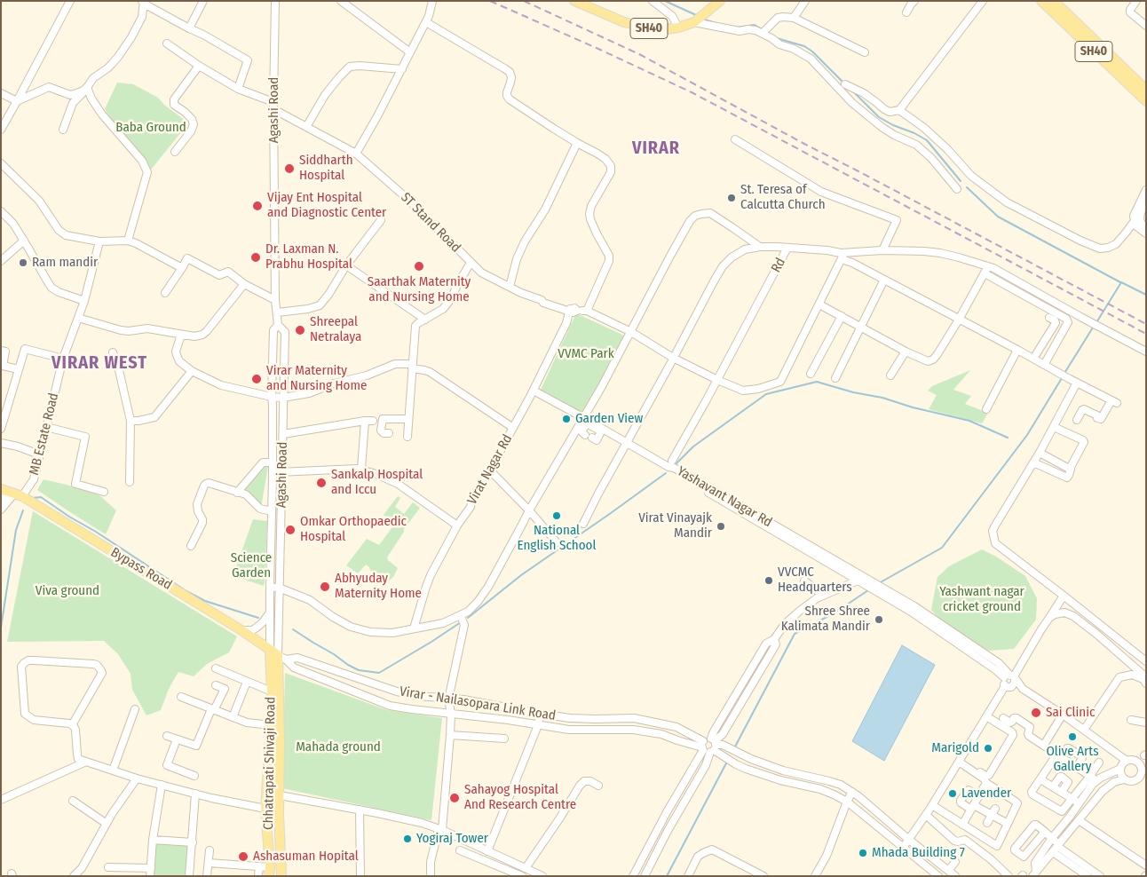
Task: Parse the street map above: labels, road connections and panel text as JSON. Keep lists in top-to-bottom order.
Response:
{
  "streets": {
    "main road": ["SH40", "Bypass Road", "Chhatrapati Shivaji Road"],
    "street": [
      "Agashi Road",
      "ST Stand Road",
      "Rd",
      "MB Estate Road",
      "Virat Nagar Rd",
      "Yashavant Nagar Rd",
      "Virar - Nailasopara Link Road"
    ]
  },
  "crossings": [
    ["Agashi Road", "ST Stand Road"],
    ["Agashi Road", "Bypass Road"],
    ["Agashi Road", "Virar - Nailasopara Link Road"],
    ["Agashi Road", "Chhatrapati Shivaji Road"],
    ["ST Stand Road", "Virat Nagar Rd"],
    ["Rd", "Yashavant Nagar Rd"],
    ["MB Estate Road", "Bypass Road"],
    ["Virat Nagar Rd", "Yashavant Nagar Rd"],
    ["Bypass Road", "Virar - Nailasopara Link Road"],
    ["Bypass Road", "Chhatrapati Shivaji Road"],
    ["Virar - Nailasopara Link Road", "Chhatrapati Shivaji Road"]
  ],
  "districts": ["VIRAR", "VIRAR WEST"],
  "parks": [
    "Baba Ground",
    "VVMC Park",
    "Science Garden",
    "Viva ground",
    "Yashwant nagar cricket ground",
    "Mahada ground"
  ],
  "places": [
    "Siddharth Hospital",
    "St. Teresa of Calcutta Church",
    "Vijay Ent Hospital and Diagnostic Center",
    "Dr. Laxman N. Prabhu Hospital",
    "Ram mandir",
    "Saarthak Maternity and Nursing Home",
    "Shreepal Netralaya",
    "Virar Maternity and Nursing Home",
    "Garden View",
    "Sankalp Hospital and Iccu",
    "National English School",
    "Virat Vinayajk Mandir",
    "Omkar Orthopaedic Hospital",
    "VVCMC Headquarters",
    "Abhyuday Maternity Home",
    "Shree Shree Kalimata Mandir",
    "Sai Clinic",
    "Olive Arts Gallery",
    "Marigold",
    "Lavender",
    "Sahayog Hospital And Research Centre",
    "Yogiraj Tower",
    "Mhada Building 7",
    "Ashasuman Hopital"
  ]
}
